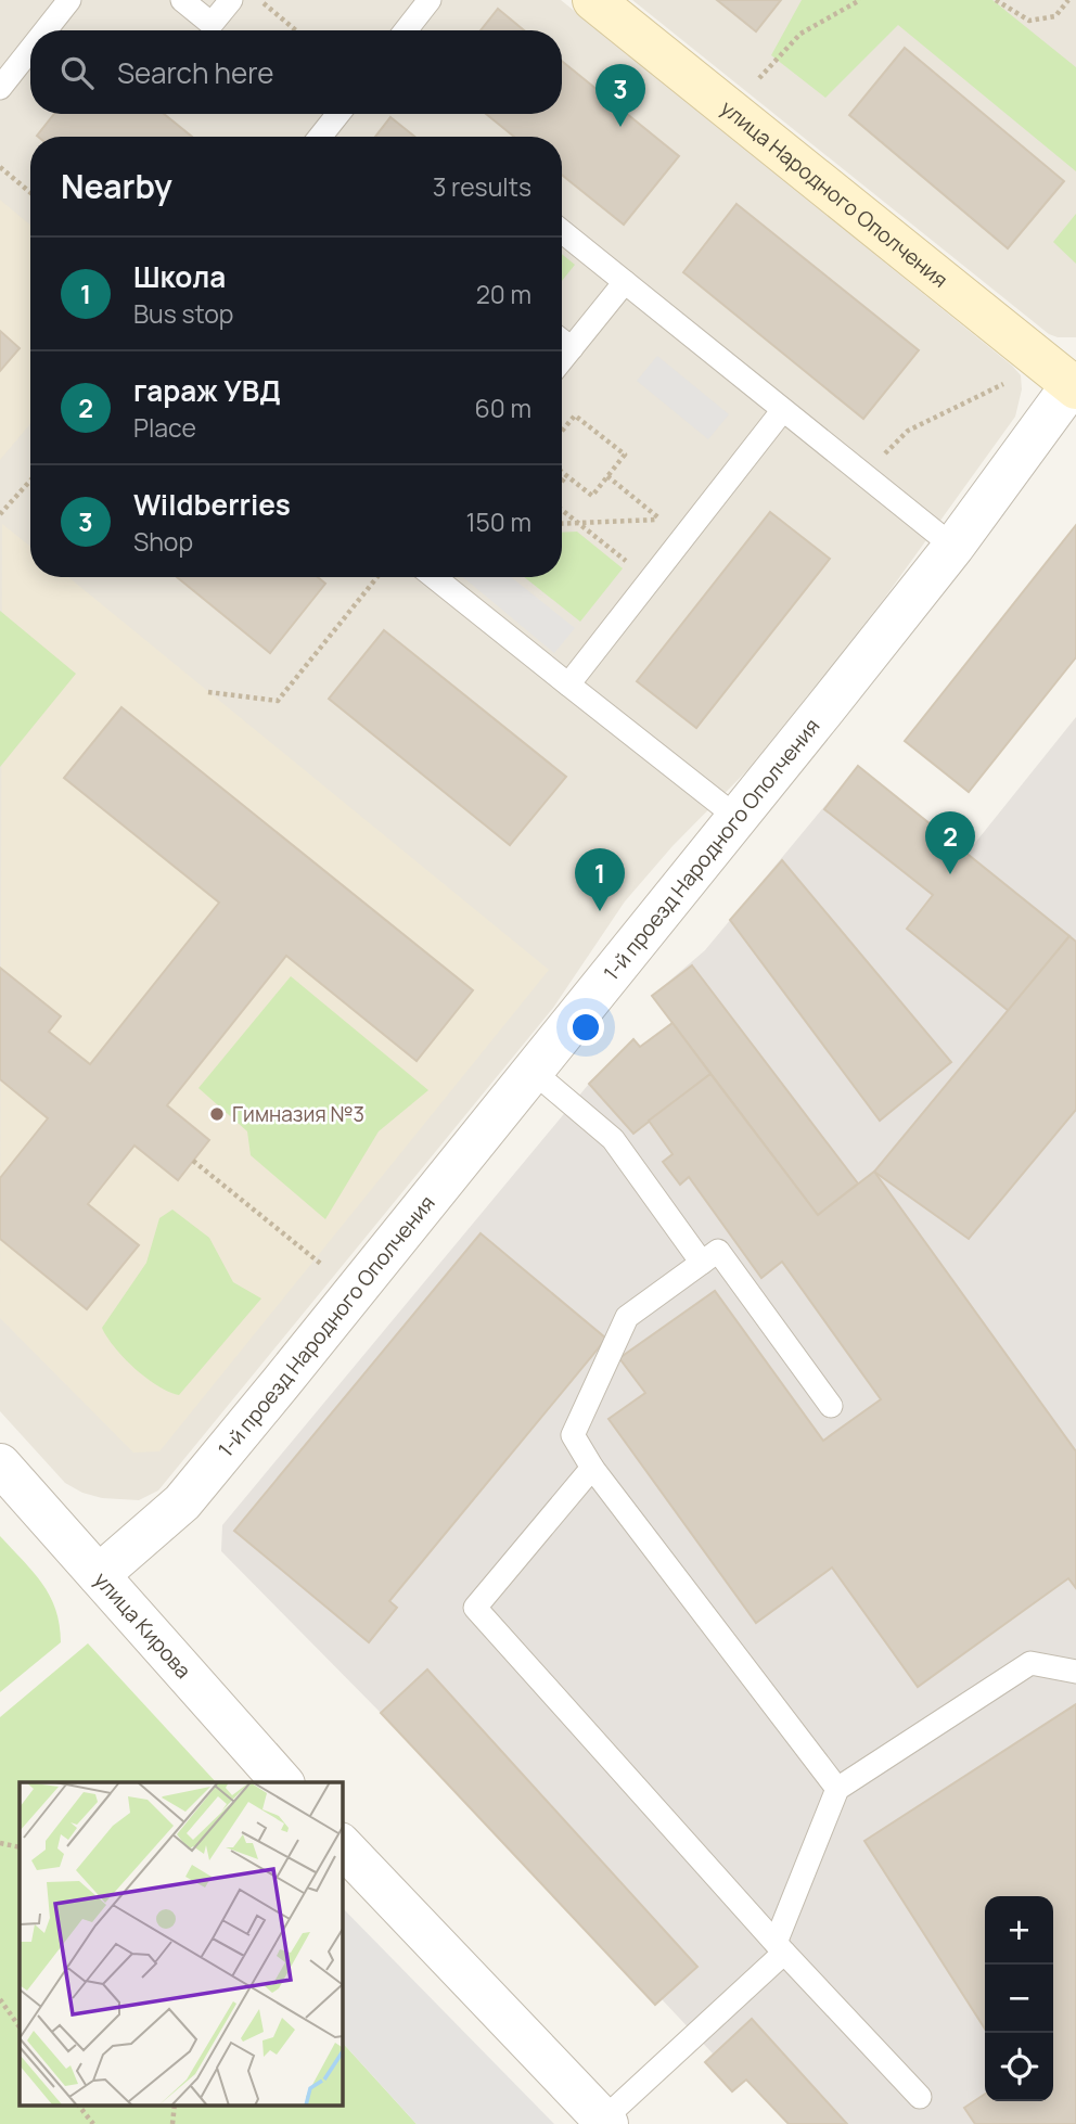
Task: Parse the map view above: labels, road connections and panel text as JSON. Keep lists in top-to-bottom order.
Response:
{
  "streets": {
    "main road": ["улица Народного Ополчения"],
    "street": ["1-й проезд Народного Ополчения", "улица Кирова"]
  },
  "crossings": [
    ["улица Народного Ополчения", "1-й проезд Народного Ополчения"],
    ["1-й проезд Народного Ополчения", "улица Кирова"]
  ],
  "places": ["Гимназия №3"],
  "page": {
    "search": "Search here",
    "pins": ["3", "2", "1"],
    "heading": ["Nearby", "3 results"],
    "list": [
      {
        "mark": "1",
        "name": "Школа",
        "note": "Bus stop",
        "value": "20 m"
      },
      {
        "mark": "2",
        "name": "гараж УВД",
        "note": "Place",
        "value": "60 m"
      },
      {
        "mark": "3",
        "name": "Wildberries",
        "note": "Shop",
        "value": "150 m"
      }
    ],
    "map_buttons": ["+", "−"]
  }
}
